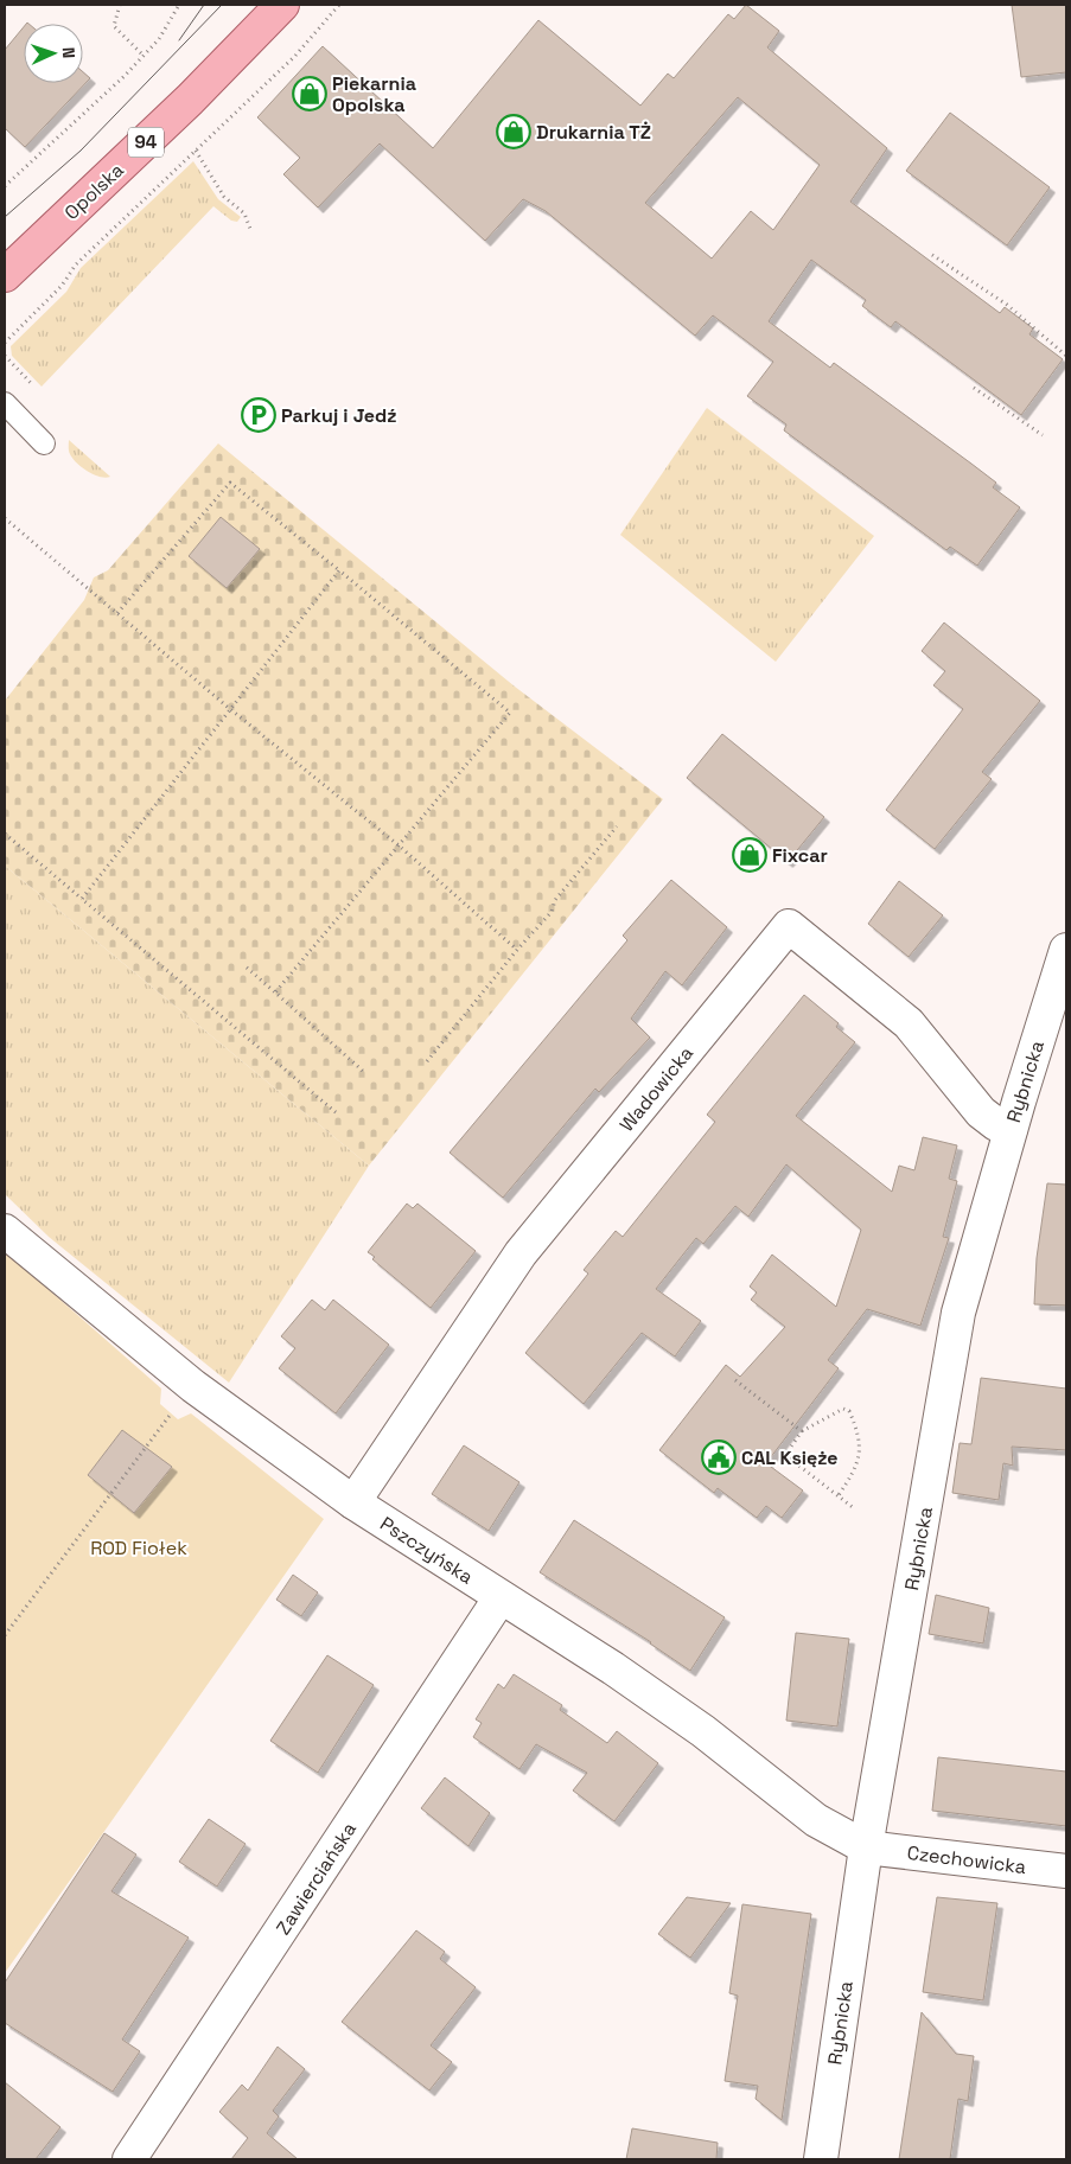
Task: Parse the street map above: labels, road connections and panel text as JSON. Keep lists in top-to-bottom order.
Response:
{
  "streets": {
    "main road": ["94", "Opolska"],
    "street": [
      "Rybnicka",
      "Wadowicka",
      "Pszczyńska",
      "Czechowicka",
      "Zawierciańska"
    ]
  },
  "crossings": [
    ["Rybnicka", "Wadowicka"],
    ["Rybnicka", "Pszczyńska"],
    ["Rybnicka", "Czechowicka"],
    ["Wadowicka", "Pszczyńska"],
    ["Pszczyńska", "Czechowicka"],
    ["Pszczyńska", "Zawierciańska"]
  ],
  "parks": ["ROD Fiołek"],
  "places": {
    "shop": ["Piekarnia Opolska", "Drukarnia TŻ", "Fixcar"],
    "parking": ["Parkuj i Jedź"],
    "public building": ["CAL Księże"]
  },
  "north": "right"
}
